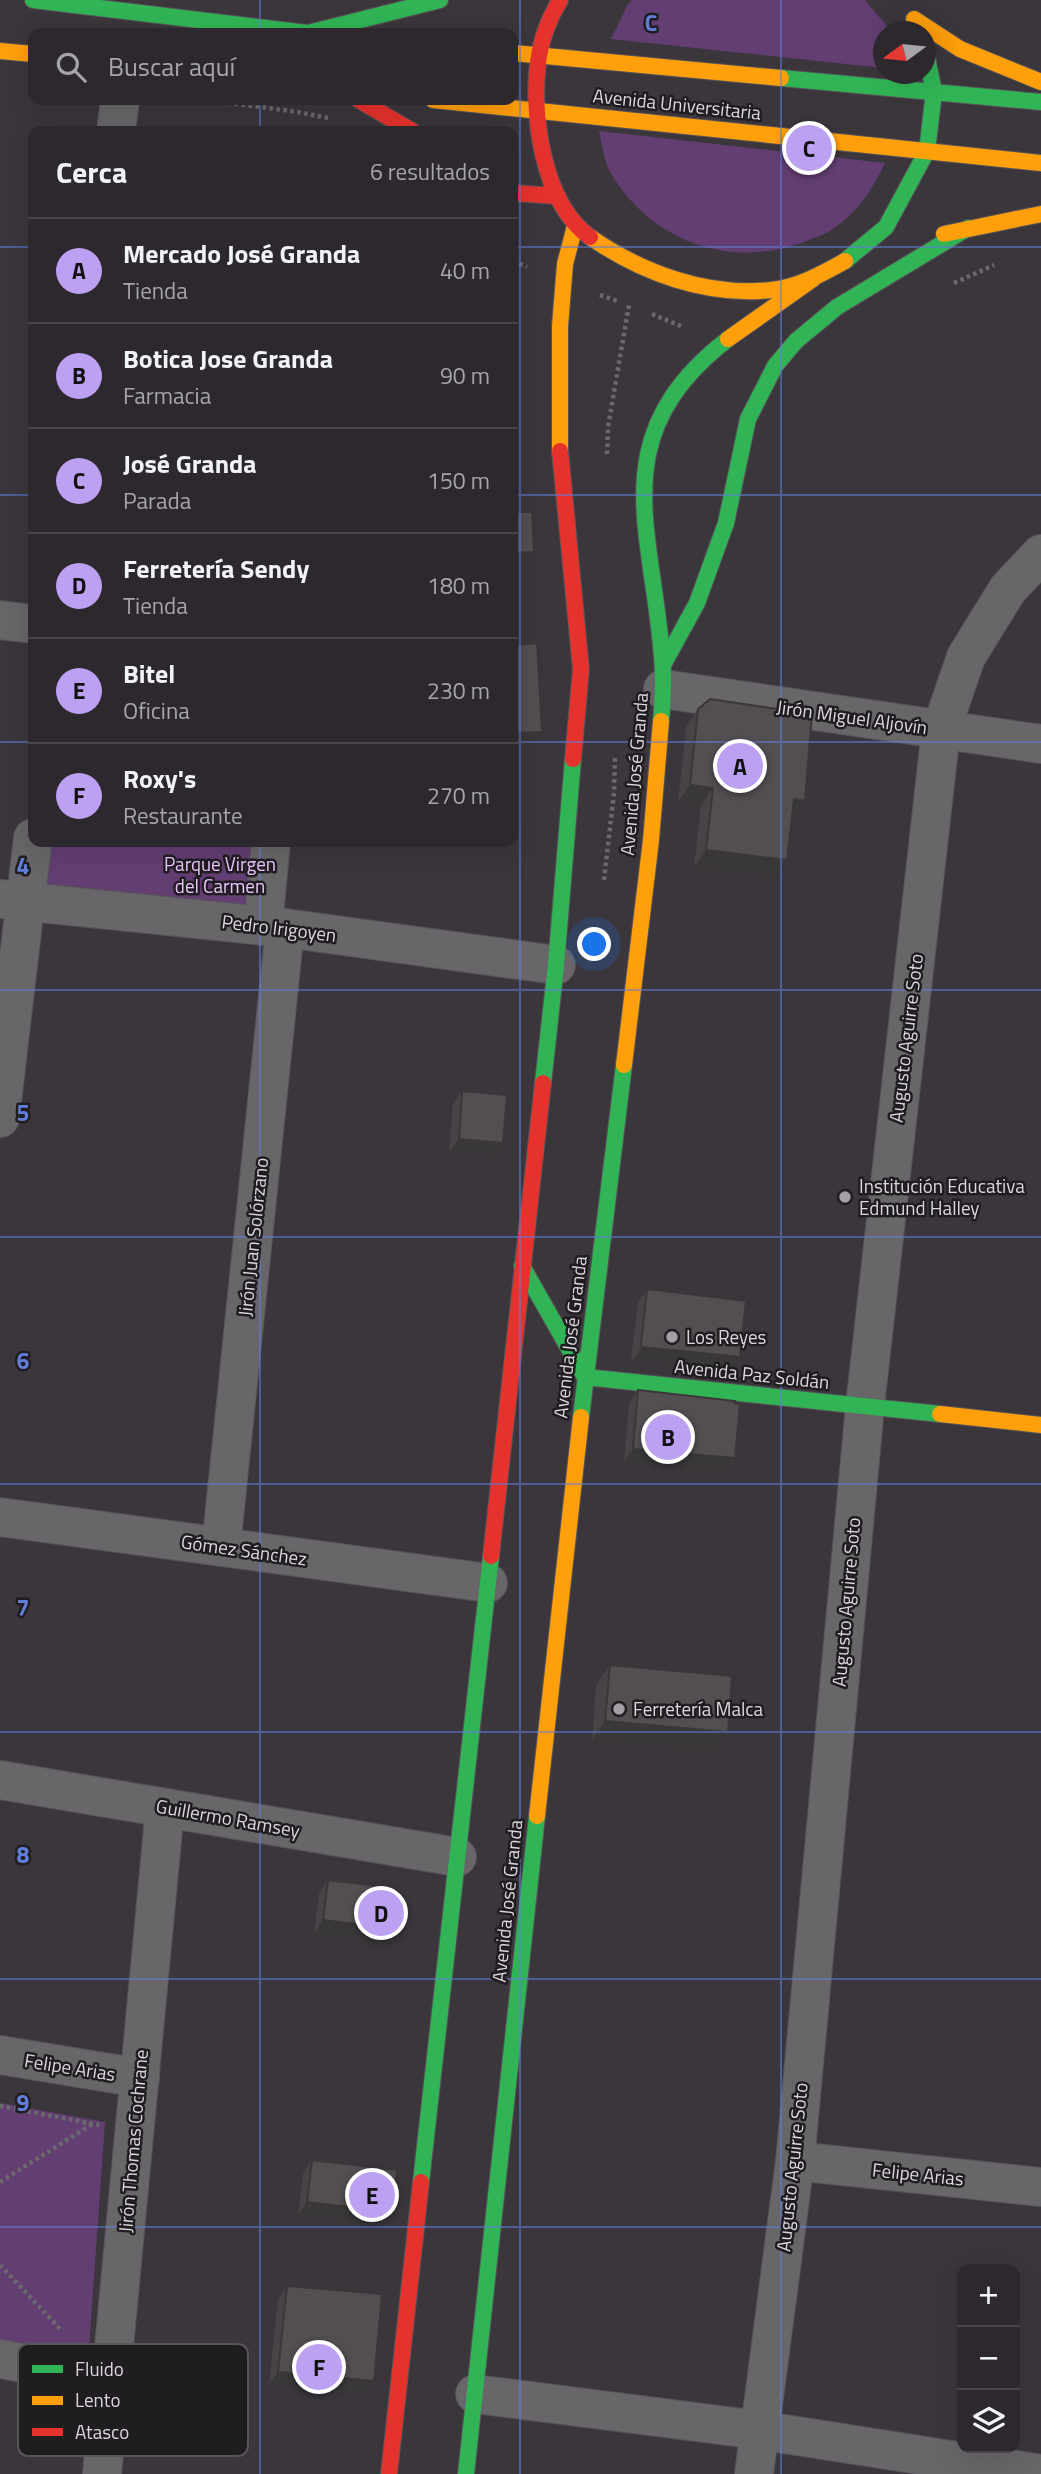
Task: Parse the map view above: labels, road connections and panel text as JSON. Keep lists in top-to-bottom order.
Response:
{
  "streets": {
    "main road": ["Avenida Universitaria", "Avenida José Granda", "Avenida Paz Soldán"],
    "street": [
      "Jirón Miguel Aljovín",
      "Pedro Irigoyen",
      "Augusto Aguirre Soto",
      "Jirón Juan Solórzano",
      "Gómez Sánchez",
      "Guillermo Ramsey",
      "Felipe Arias",
      "Jirón Thomas Cochrane"
    ]
  },
  "crossings": [
    ["Jirón Miguel Aljovín", "Avenida José Granda"],
    ["Jirón Miguel Aljovín", "Augusto Aguirre Soto"],
    ["Avenida José Granda", "Avenida Paz Soldán"],
    ["Pedro Irigoyen", "Jirón Juan Solórzano"],
    ["Augusto Aguirre Soto", "Avenida Paz Soldán"],
    ["Augusto Aguirre Soto", "Felipe Arias"],
    ["Jirón Juan Solórzano", "Gómez Sánchez"],
    ["Guillermo Ramsey", "Jirón Thomas Cochrane"],
    ["Felipe Arias", "Jirón Thomas Cochrane"]
  ],
  "parks": ["Parque Virgen del Carmen"],
  "places": ["Institución Educativa Edmund Halley", "Los Reyes", "Ferretería Malca"],
  "legend": ["Fluido", "Lento", "Atasco"],
  "north": "left",
  "page": {
    "search": "Buscar aquí",
    "pins": [
      "C",
      "A",
      "B",
      "D",
      "E",
      "F"
    ],
    "heading": ["Cerca", "6 resultados"],
    "list": [
      {
        "mark": "A",
        "name": "Mercado José Granda",
        "note": "Tienda",
        "value": "40 m"
      },
      {
        "mark": "B",
        "name": "Botica Jose Granda",
        "note": "Farmacia",
        "value": "90 m"
      },
      {
        "mark": "C",
        "name": "José Granda",
        "note": "Parada",
        "value": "150 m"
      },
      {
        "mark": "D",
        "name": "Ferretería Sendy",
        "note": "Tienda",
        "value": "180 m"
      },
      {
        "mark": "E",
        "name": "Bitel",
        "note": "Oficina",
        "value": "230 m"
      },
      {
        "mark": "F",
        "name": "Roxy's",
        "note": "Restaurante",
        "value": "270 m"
      }
    ],
    "map_buttons": ["+", "−"]
  },
  "grid": {
    "columns": ["C"],
    "rows": [
      "4",
      "5",
      "6",
      "7",
      "8",
      "9"
    ]
  }
}
